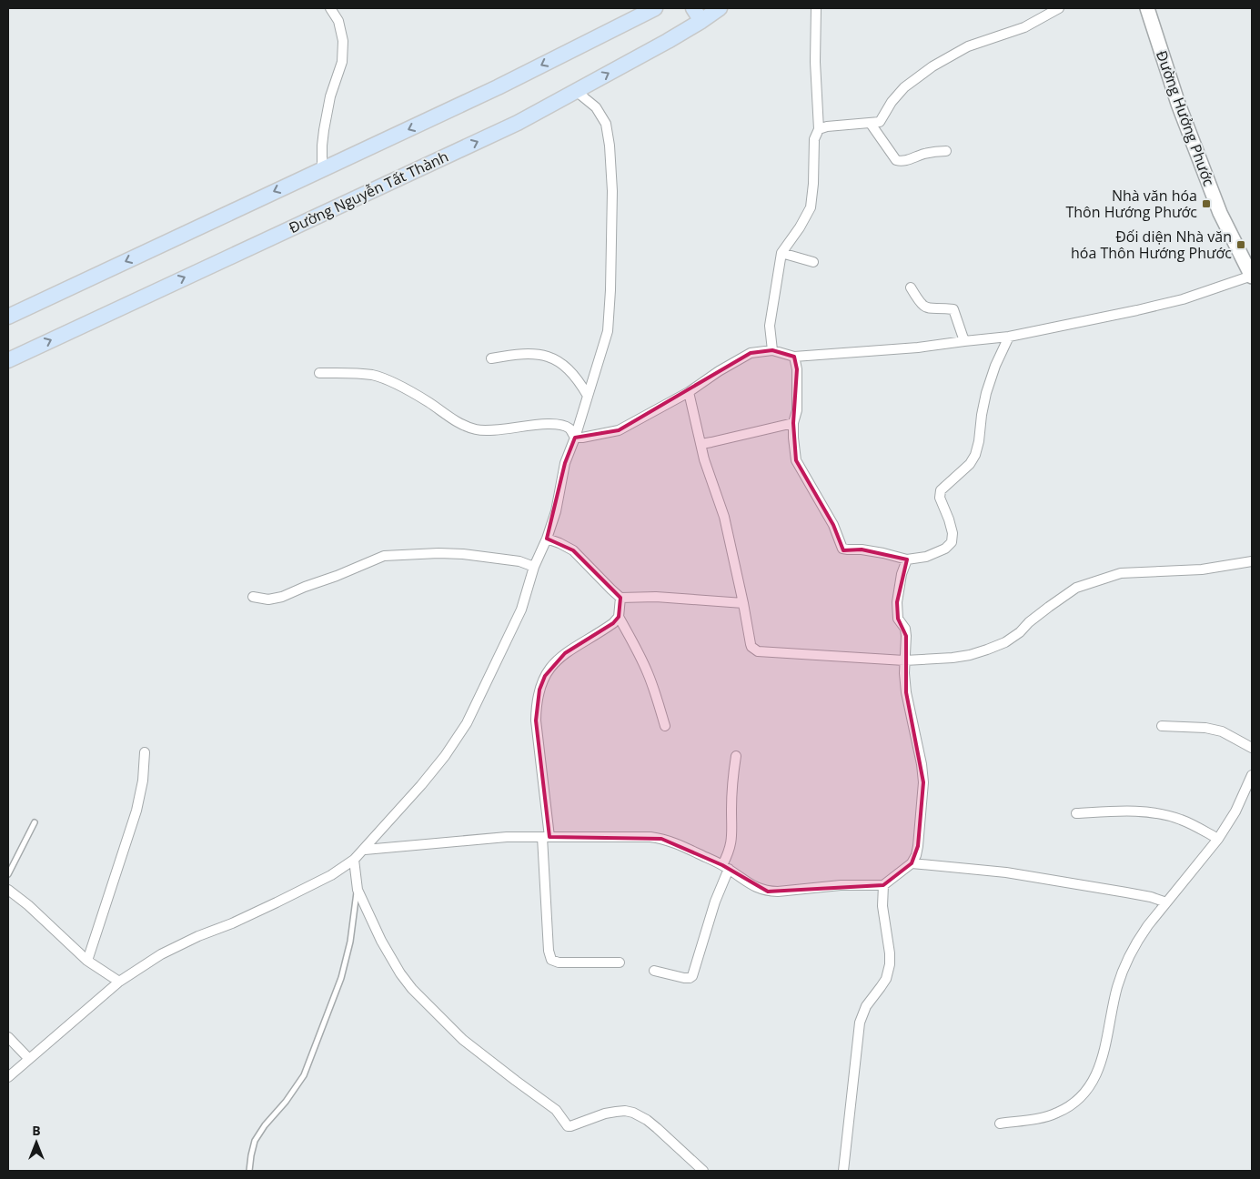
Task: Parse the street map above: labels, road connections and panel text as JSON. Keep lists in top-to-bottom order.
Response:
{
  "streets": {
    "main road": ["Đường Hưởng Phước", "Đường Nguyễn Tất Thành"]
  },
  "places": {
    "transit": ["Nhà văn hóa Thôn Hướng Phước", "Đối diện Nhà văn hóa Thôn Hướng Phước"]
  },
  "north": "top"
}
